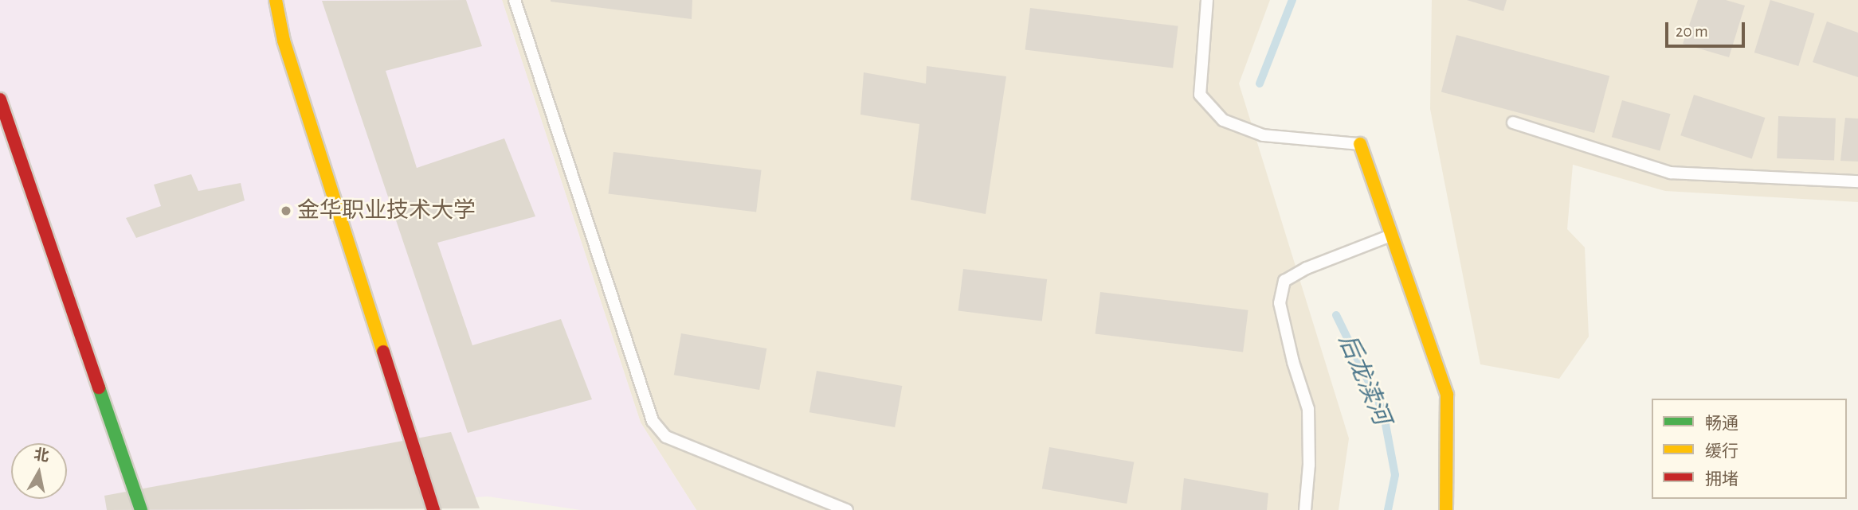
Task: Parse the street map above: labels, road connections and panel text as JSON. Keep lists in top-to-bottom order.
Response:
{
  "water": ["后龙渎河"],
  "places": ["金华职业技术大学"],
  "legend": ["畅通", "缓行", "拥堵"],
  "scale_bar": "20 m",
  "north": "top"
}
